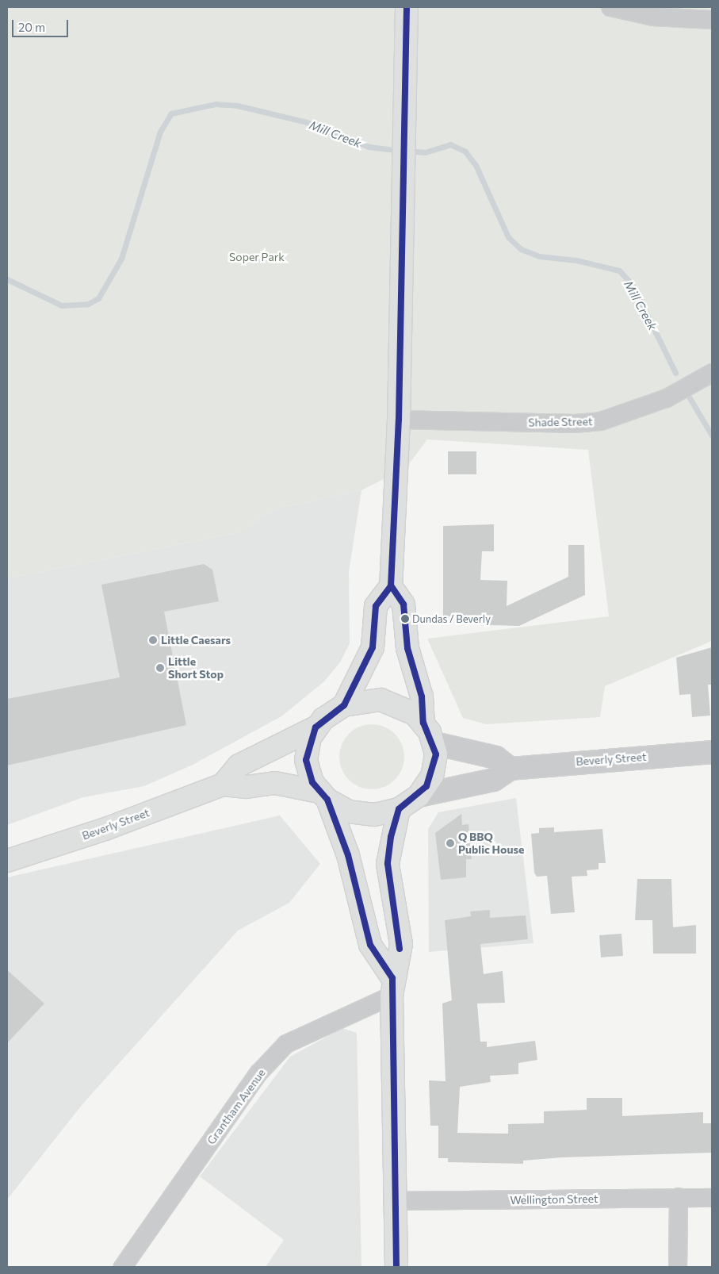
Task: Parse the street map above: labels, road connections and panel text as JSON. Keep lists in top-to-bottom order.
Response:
{
  "streets": {
    "main road": ["Beverly Street"],
    "street": ["Shade Street", "Grantham Avenue", "Wellington Street"]
  },
  "water": ["Mill Creek"],
  "parks": ["Soper Park"],
  "places": [
    "Dundas / Beverly",
    "Little Caesars",
    "Little Short Stop",
    "Q BBQ Public House"
  ],
  "scale_bar": "20 m"
}
